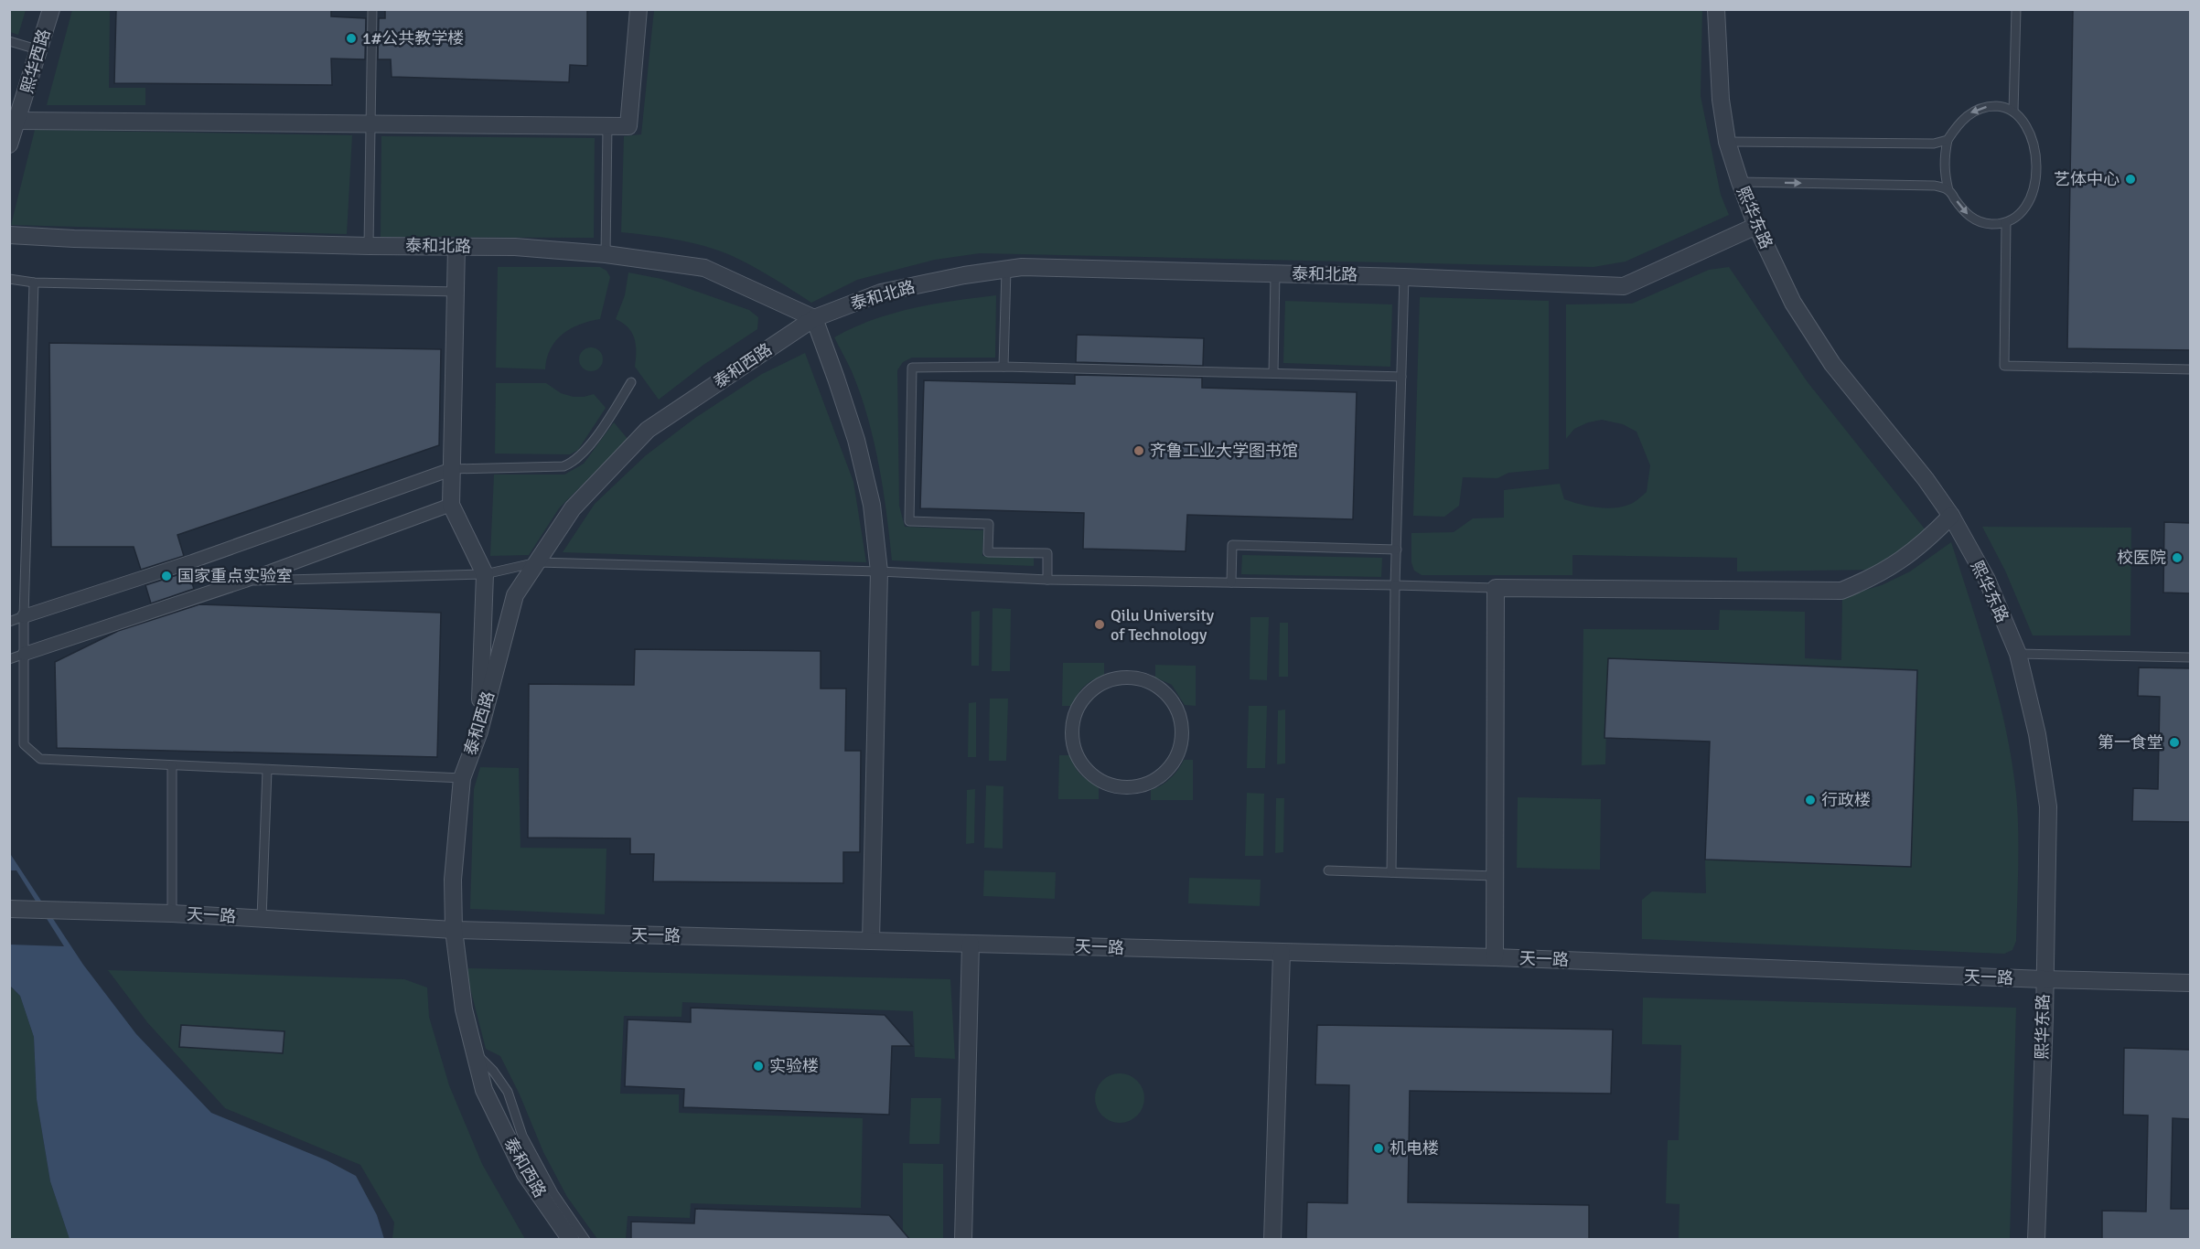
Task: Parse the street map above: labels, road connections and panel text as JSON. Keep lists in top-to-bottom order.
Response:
{
  "streets": {
    "street": [
      "熙华西路",
      "熙华东路",
      "泰和北路",
      "泰和西路",
      "天一路"
    ]
  },
  "crossings": [
    ["熙华东路", "泰和北路"],
    ["熙华东路", "天一路"],
    ["泰和北路", "泰和西路"],
    ["泰和西路", "天一路"]
  ],
  "places": [
    "1#公共教学楼",
    "艺体中心",
    "齐鲁工业大学图书馆",
    "校医院",
    "国家重点实验室",
    "Qilu University of Technology",
    "第一食堂",
    "行政楼",
    "实验楼",
    "机电楼"
  ]
}
